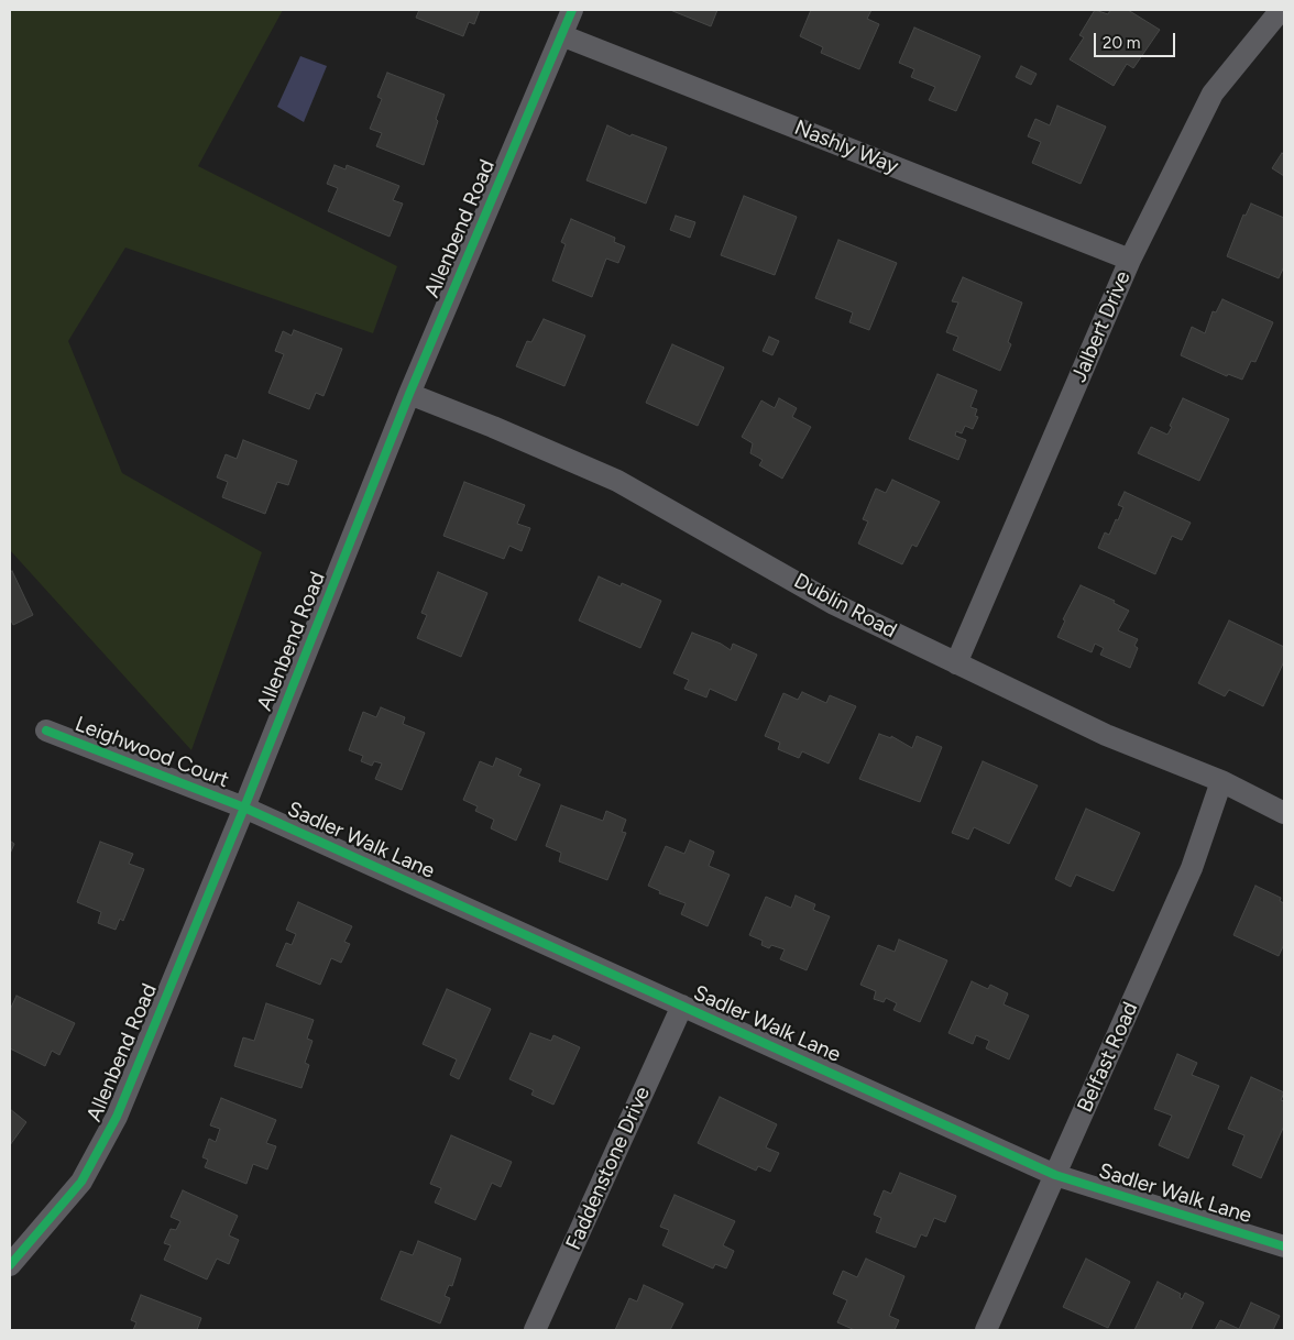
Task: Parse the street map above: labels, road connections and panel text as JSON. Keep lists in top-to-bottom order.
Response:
{
  "streets": {
    "street": [
      "Nashly Way",
      "Allenbend Road",
      "Jalbert Drive",
      "Dublin Road",
      "Leighwood Court",
      "Sadler Walk Lane",
      "Belfast Road",
      "Faddenstone Drive"
    ]
  },
  "crossings": [
    ["Nashly Way", "Allenbend Road"],
    ["Nashly Way", "Jalbert Drive"],
    ["Allenbend Road", "Dublin Road"],
    ["Allenbend Road", "Leighwood Court"],
    ["Allenbend Road", "Sadler Walk Lane"],
    ["Jalbert Drive", "Dublin Road"],
    ["Dublin Road", "Belfast Road"],
    ["Leighwood Court", "Sadler Walk Lane"],
    ["Sadler Walk Lane", "Belfast Road"],
    ["Sadler Walk Lane", "Faddenstone Drive"]
  ],
  "scale_bar": "20 m"
}
